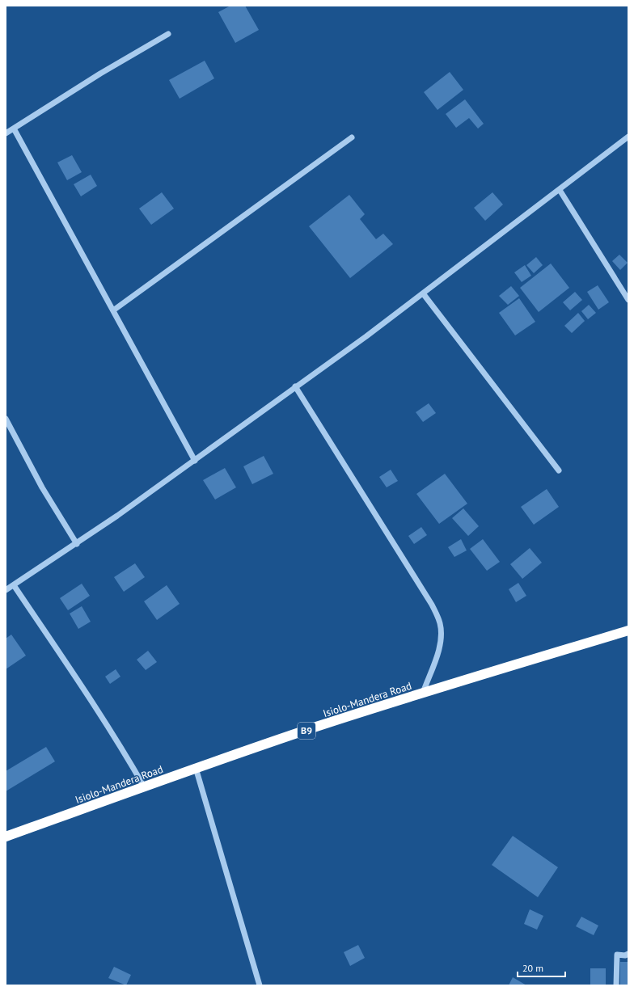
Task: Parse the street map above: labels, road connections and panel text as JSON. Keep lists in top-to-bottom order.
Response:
{
  "streets": {
    "highway": ["Isiolo-Mandera Road", "B9"]
  },
  "scale_bar": "20 m"
}
